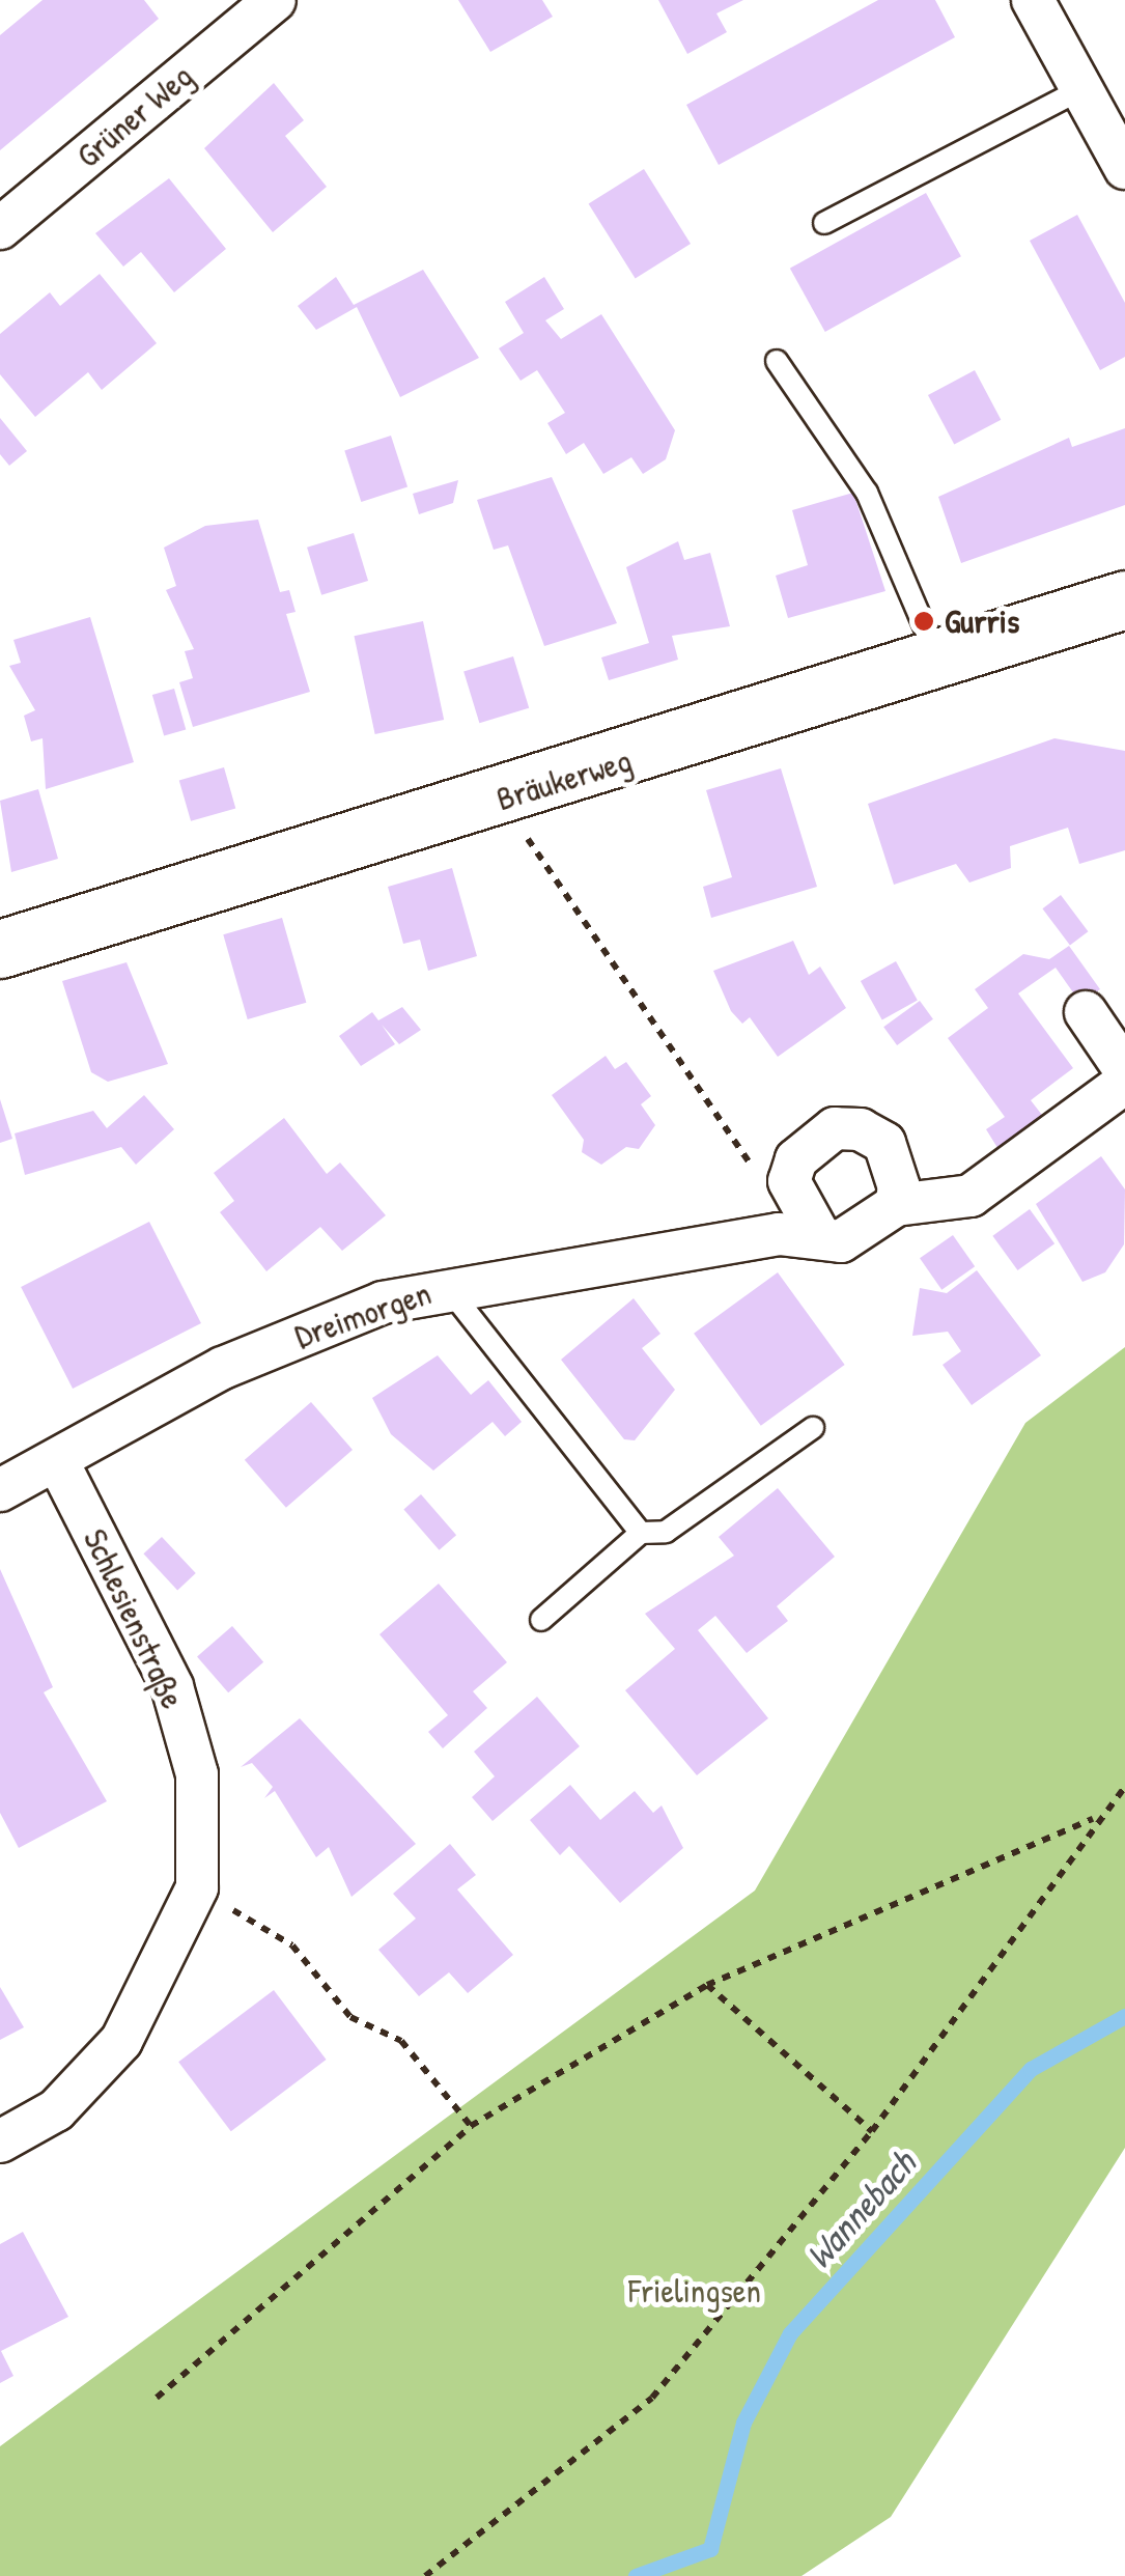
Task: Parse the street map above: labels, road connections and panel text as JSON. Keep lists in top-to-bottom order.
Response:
{
  "streets": {
    "main road": ["Bräukerweg"],
    "street": ["Grüner Weg", "Dreimorgen", "Schlesienstraße"]
  },
  "crossings": [
    ["Dreimorgen", "Schlesienstraße"]
  ],
  "water": ["Wannebach"],
  "parks": ["Frielingsen"],
  "places": ["Gurris"]
}
